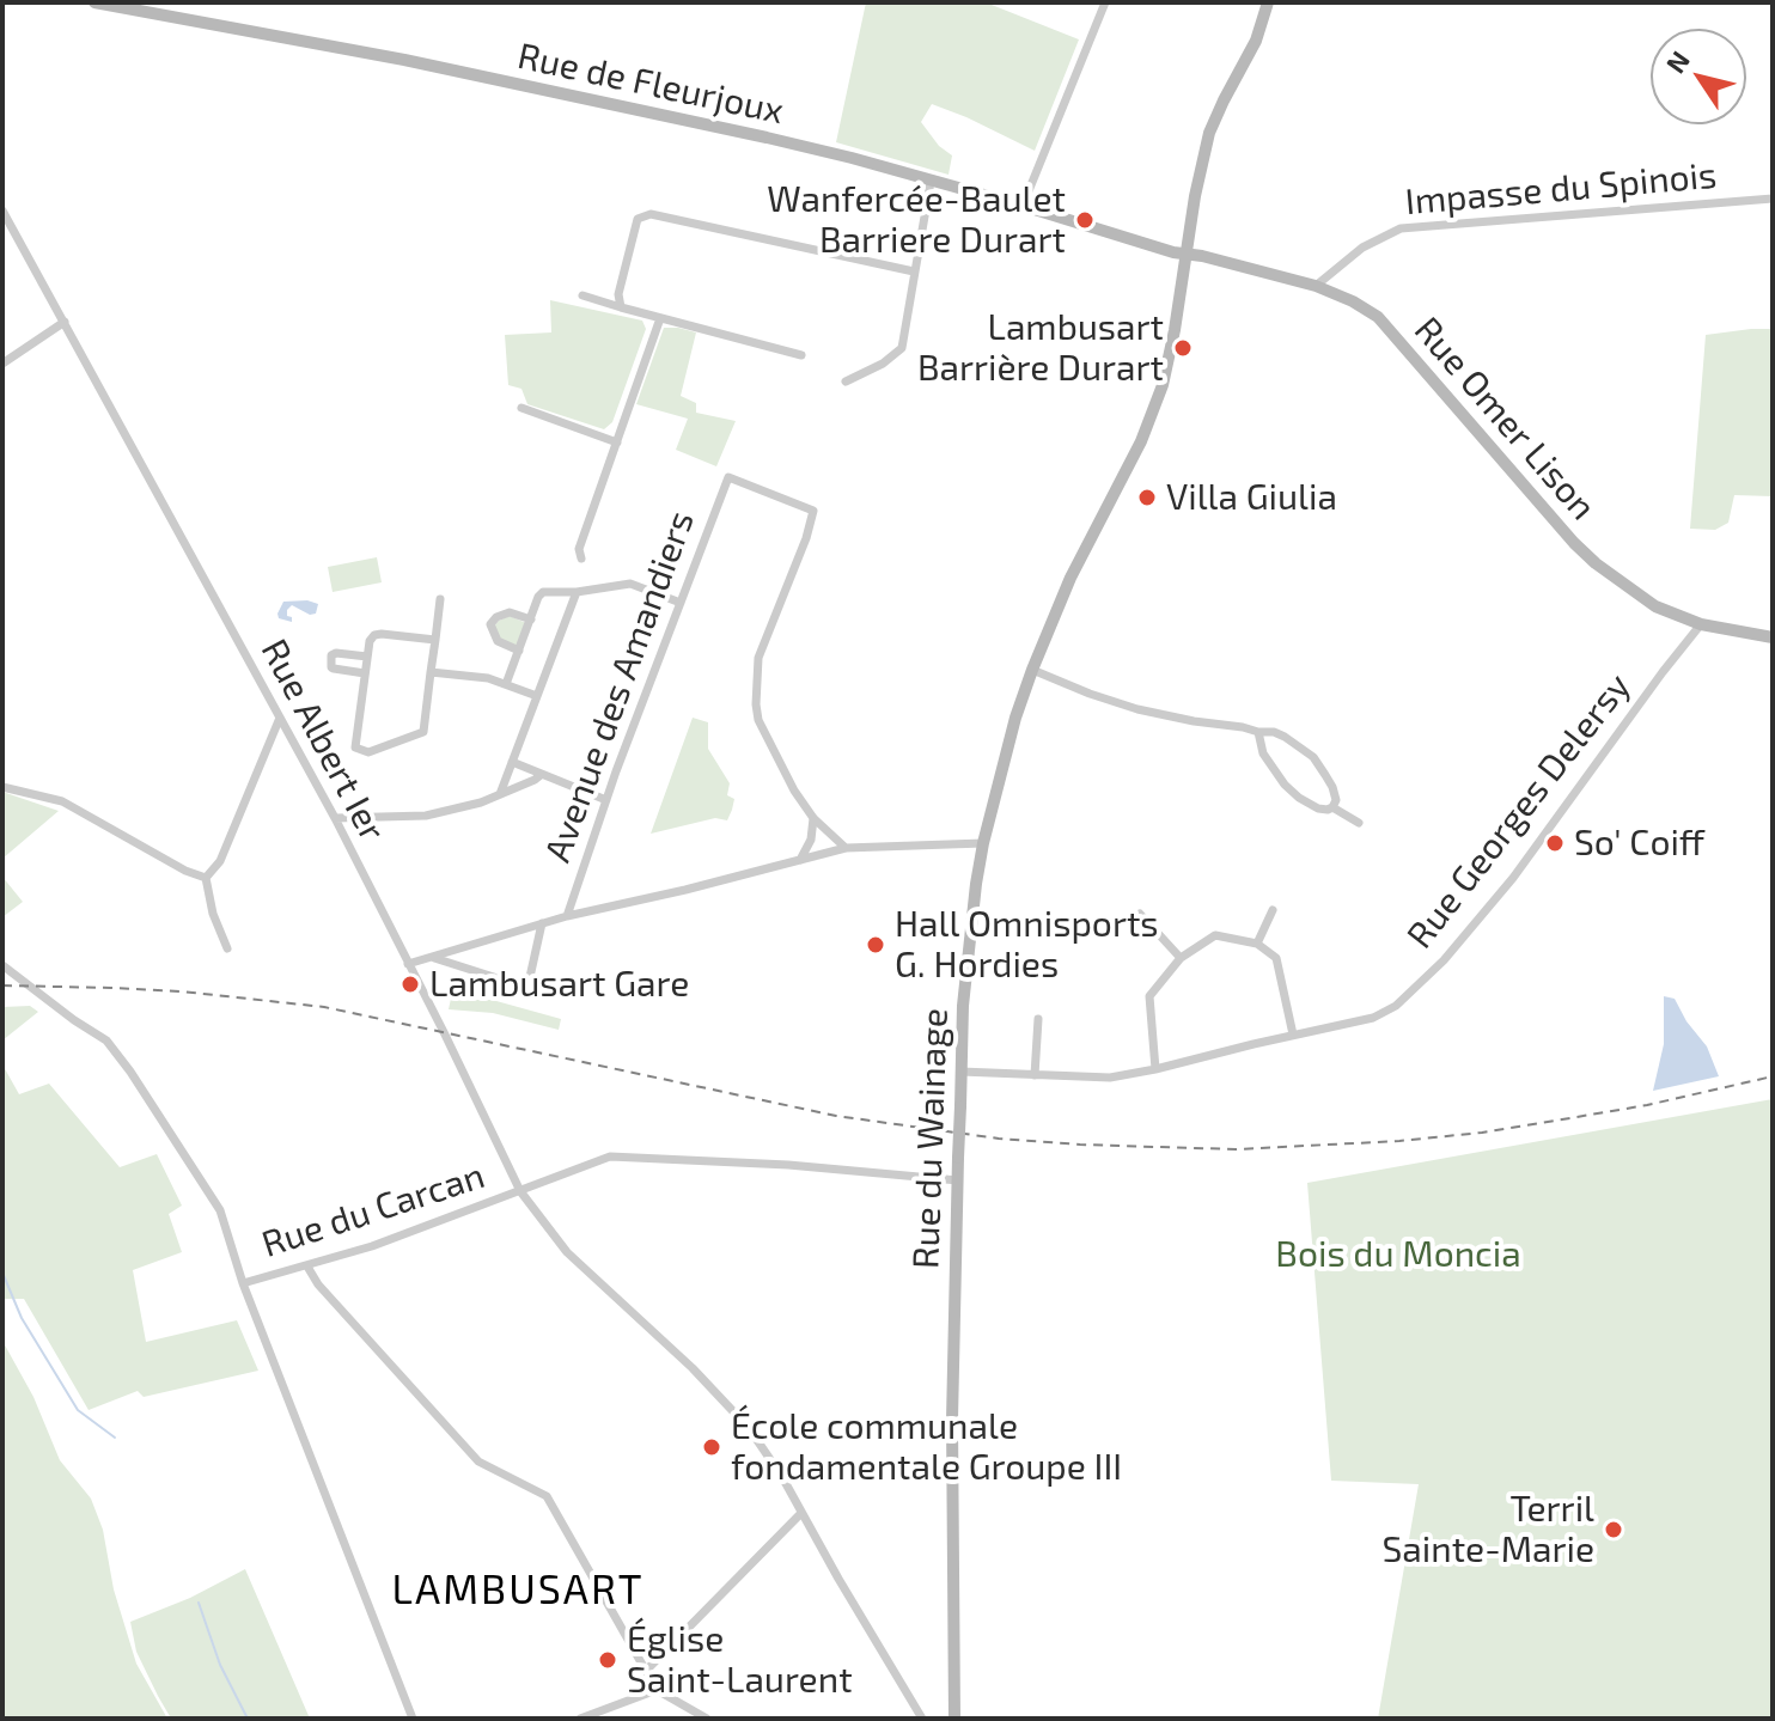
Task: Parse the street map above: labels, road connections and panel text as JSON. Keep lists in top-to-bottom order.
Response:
{
  "streets": {
    "street": [
      "Rue de Fleurjoux",
      "Impasse du Spinois",
      "Rue Omer Lison",
      "Avenue des Amandiers",
      "Rue Albert Ier",
      "Rue Georges Delersy",
      "Rue du Wainage",
      "Rue du Carcan"
    ]
  },
  "crossings": [
    ["Rue de Fleurjoux", "Rue Omer Lison"],
    ["Rue de Fleurjoux", "Rue du Wainage"],
    ["Impasse du Spinois", "Rue Omer Lison"],
    ["Rue Omer Lison", "Rue Georges Delersy"],
    ["Rue Omer Lison", "Rue du Wainage"],
    ["Rue Albert Ier", "Rue du Carcan"],
    ["Rue Georges Delersy", "Rue du Wainage"],
    ["Rue du Wainage", "Rue du Carcan"]
  ],
  "districts": ["LAMBUSART"],
  "parks": ["Bois du Moncia"],
  "places": [
    "Wanfercée-Baulet Barriere Durart",
    "Lambusart Barrière Durart",
    "Villa Giulia",
    "So' Coiff",
    "Hall Omnisports G. Hordies",
    "Lambusart Gare",
    "École communale fondamentale Groupe III",
    "Terril Sainte-Marie",
    "Église Saint-Laurent"
  ],
  "north": "top left"
}
